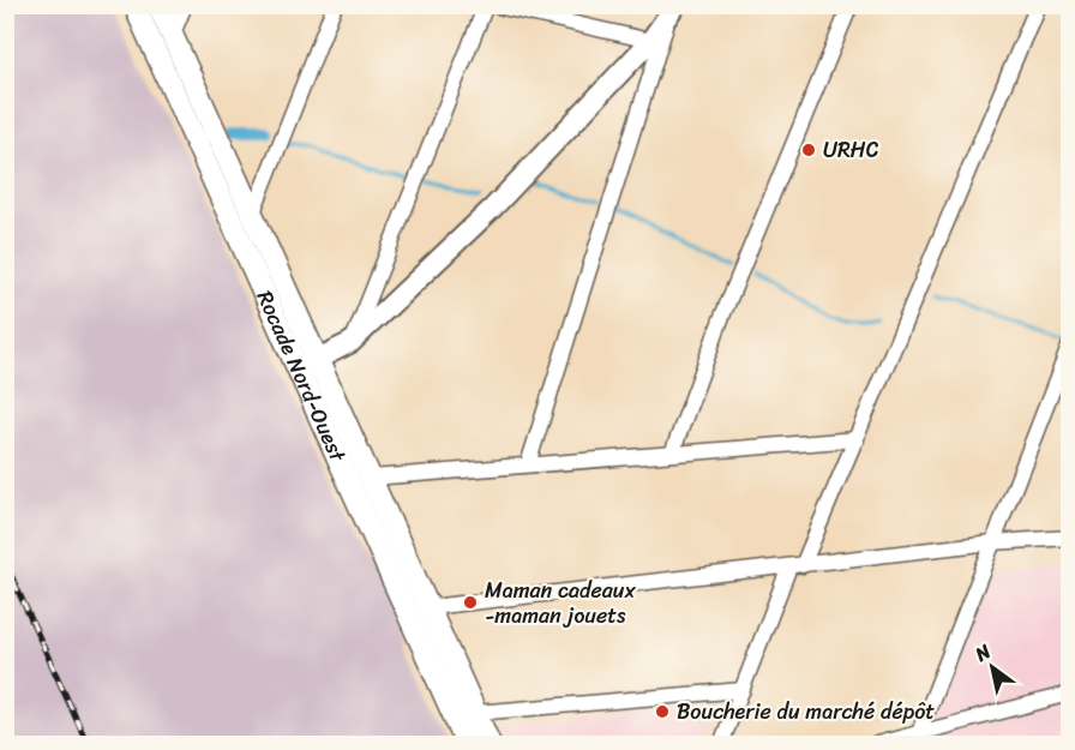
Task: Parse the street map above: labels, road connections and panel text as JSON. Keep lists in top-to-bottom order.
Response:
{
  "streets": {
    "main road": ["Rocade Nord-Ouest"]
  },
  "places": ["URHC", "Maman cadeaux -maman jouets", "Boucherie du marché dépôt"],
  "north": "top left"
}
